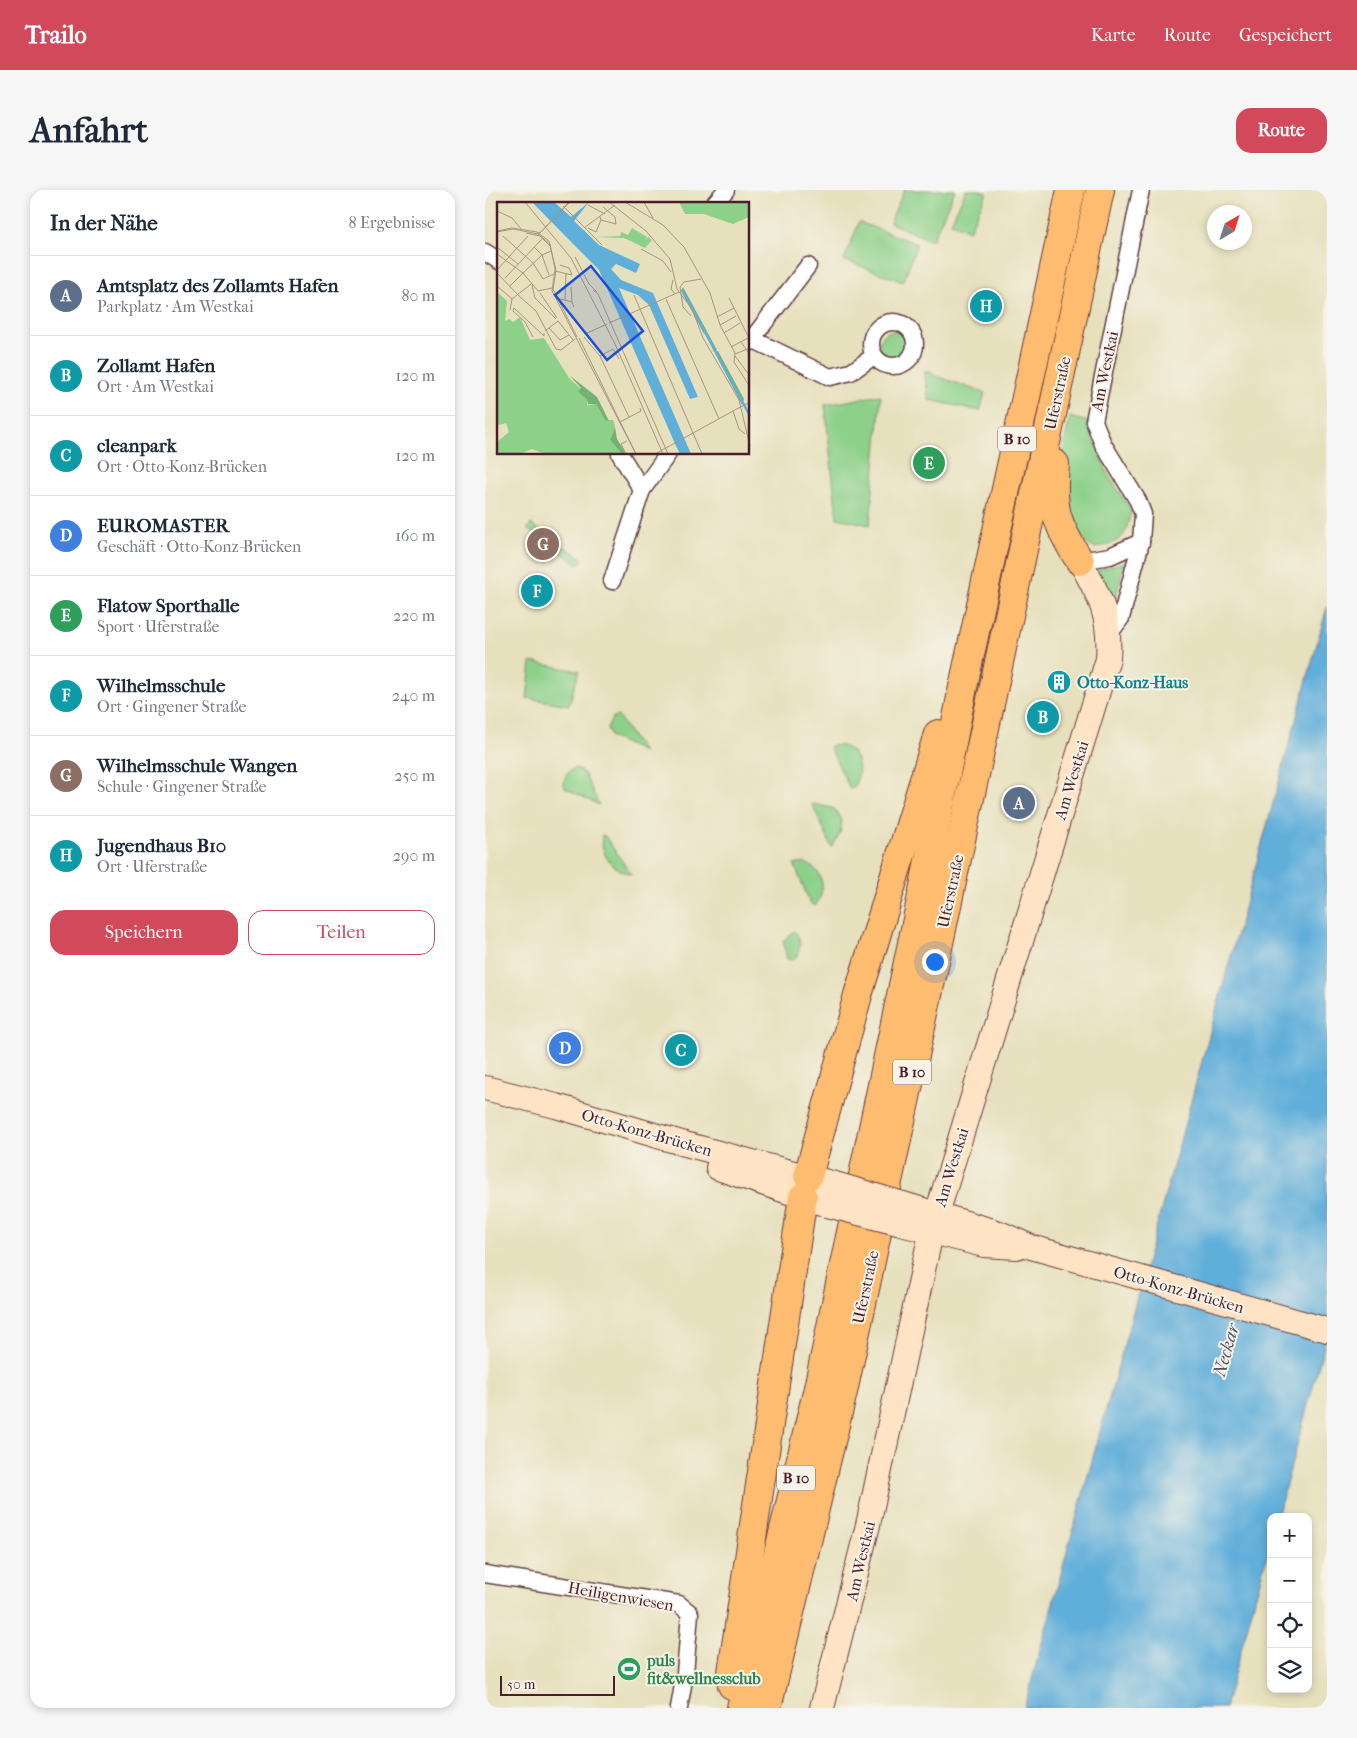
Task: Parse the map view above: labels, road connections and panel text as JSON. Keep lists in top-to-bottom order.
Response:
{
  "streets": {
    "highway": ["Uferstraße", "B 10"],
    "main road": ["Am Westkai", "Otto-Konz-Brücken"],
    "street": ["Heiligenwiesen"]
  },
  "crossings": [
    ["Am Westkai", "B 10"],
    ["Am Westkai", "Otto-Konz-Brücken"],
    ["Uferstraße", "B 10"],
    ["B 10", "Otto-Konz-Brücken"]
  ],
  "water": ["Neckar"],
  "places": {
    "building": ["Otto-Konz-Haus"],
    "sports": ["puls fit&wellnessclub"]
  },
  "scale_bar": "50 m",
  "north": "top right",
  "page": {
    "header": "Trailo",
    "nav": ["Karte", "Route", "Gespeichert"],
    "buttons": [
      "Route",
      ["Speichern", "Teilen"]
    ],
    "title": "Anfahrt",
    "heading": ["In der Nähe", "8 Ergebnisse"],
    "list": [
      {
        "mark": "A",
        "name": "Amtsplatz des Zollamts Hafen",
        "note": "Parkplatz · Am Westkai",
        "value": "80 m"
      },
      {
        "mark": "B",
        "name": "Zollamt Hafen",
        "note": "Ort · Am Westkai",
        "value": "120 m"
      },
      {
        "mark": "C",
        "name": "cleanpark",
        "note": "Ort · Otto-Konz-Brücken",
        "value": "120 m"
      },
      {
        "mark": "D",
        "name": "EUROMASTER",
        "note": "Geschäft · Otto-Konz-Brücken",
        "value": "160 m"
      },
      {
        "mark": "E",
        "name": "Flatow Sporthalle",
        "note": "Sport · Uferstraße",
        "value": "220 m"
      },
      {
        "mark": "F",
        "name": "Wilhelmsschule",
        "note": "Ort · Gingener Straße",
        "value": "240 m"
      },
      {
        "mark": "G",
        "name": "Wilhelmsschule Wangen",
        "note": "Schule · Gingener Straße",
        "value": "250 m"
      },
      {
        "mark": "H",
        "name": "Jugendhaus B10",
        "note": "Ort · Uferstraße",
        "value": "290 m"
      }
    ],
    "pins": [
      "H",
      "E",
      "G",
      "F",
      "B",
      "A",
      "D",
      "C"
    ],
    "map_buttons": ["+", "−"],
    "scale": "50 m"
  }
}
